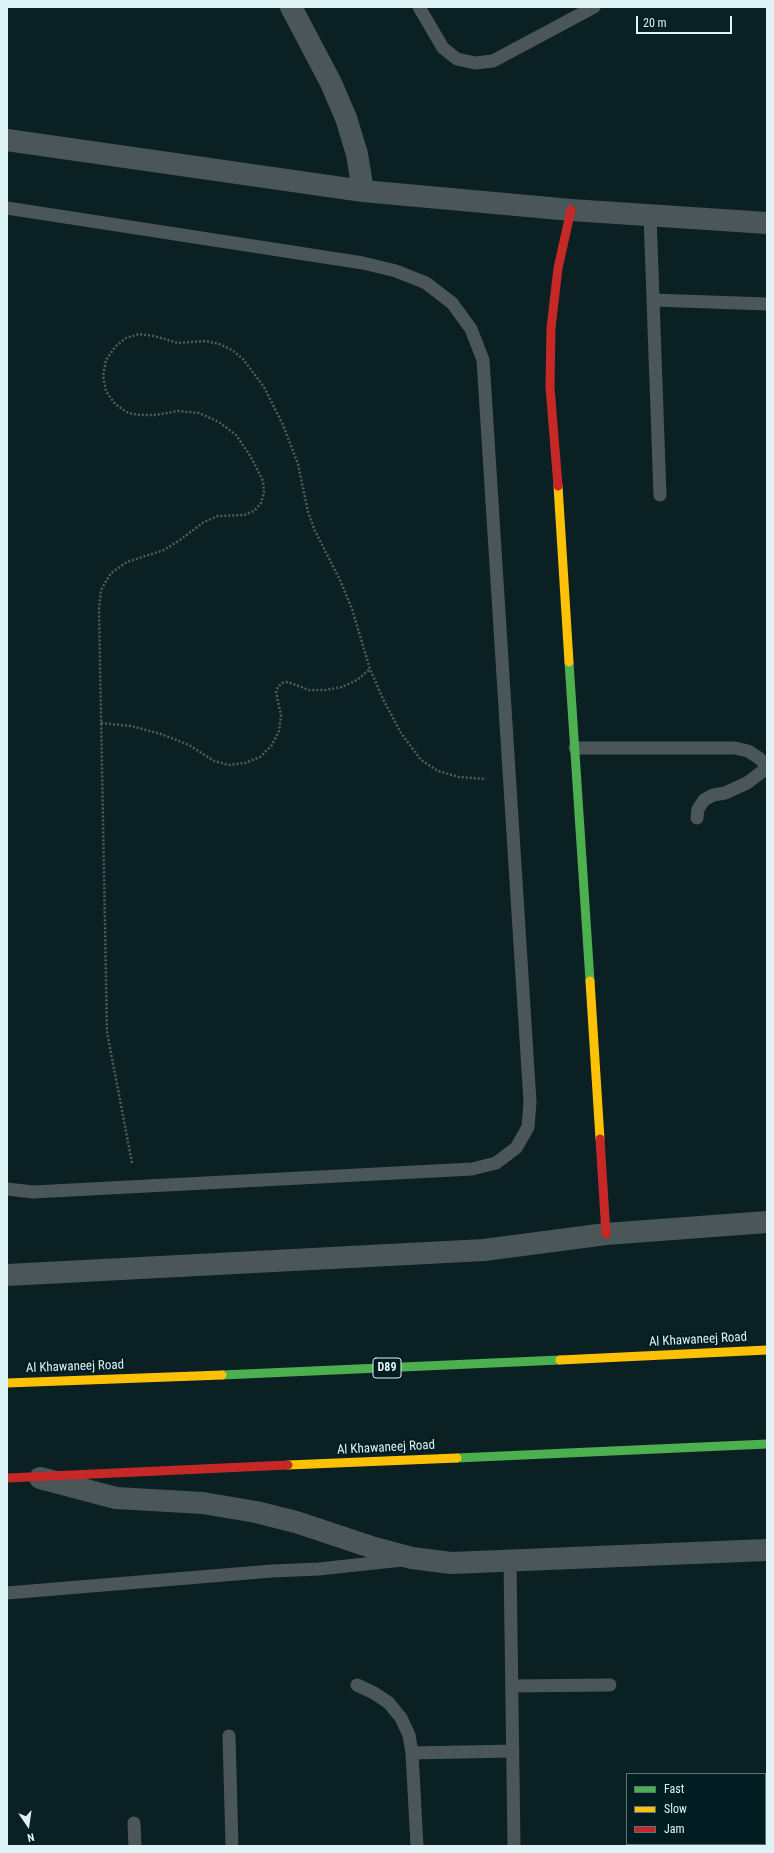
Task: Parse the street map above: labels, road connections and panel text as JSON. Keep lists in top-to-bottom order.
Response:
{
  "streets": {
    "main road": ["Al Khawaneej Road", "D89"]
  },
  "legend": ["Fast", "Slow", "Jam"],
  "scale_bar": "20 m",
  "north": "bottom"
}
